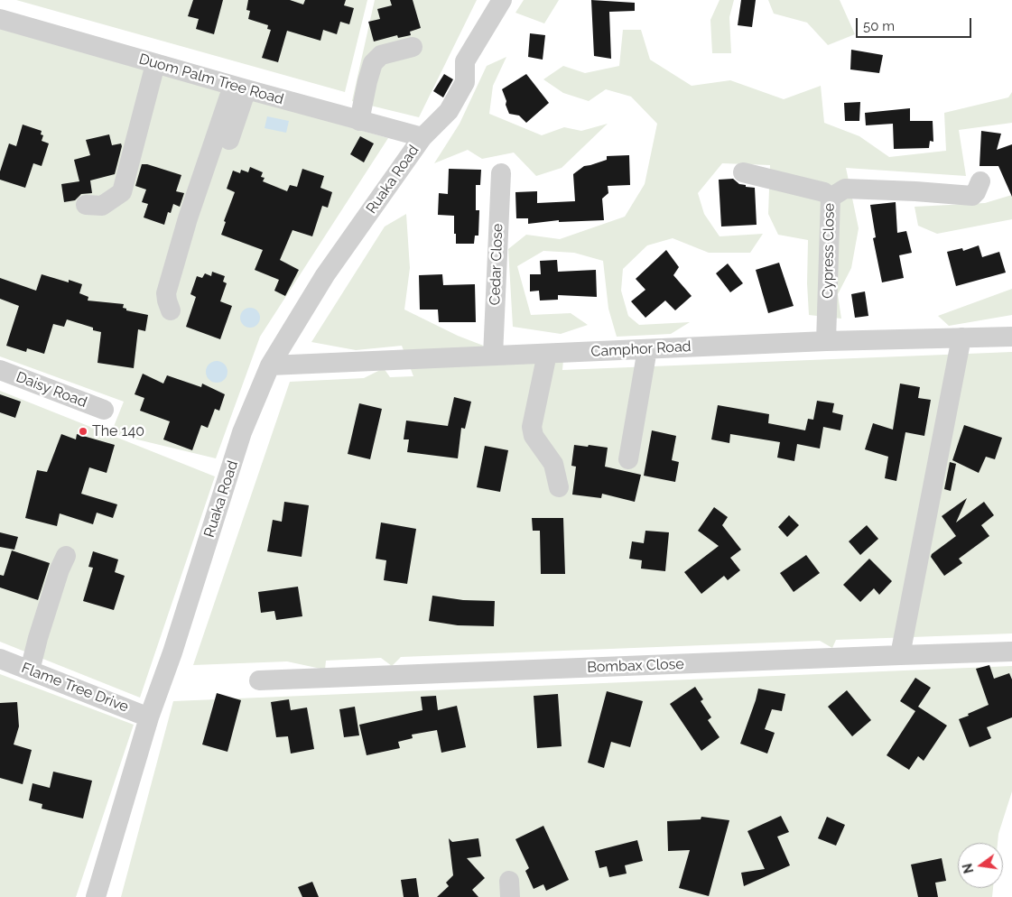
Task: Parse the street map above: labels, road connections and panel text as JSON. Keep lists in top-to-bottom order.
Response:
{
  "streets": {
    "street": [
      "Duom Palm Tree Road",
      "Ruaka Road",
      "Cypress Close",
      "Cedar Close",
      "Camphor Road",
      "Daisy Road",
      "Bombax Close",
      "Flame Tree Drive"
    ]
  },
  "crossings": [
    ["Duom Palm Tree Road", "Ruaka Road"],
    ["Ruaka Road", "Camphor Road"],
    ["Ruaka Road", "Flame Tree Drive"],
    ["Cypress Close", "Camphor Road"],
    ["Cedar Close", "Camphor Road"]
  ],
  "places": ["The 140"],
  "scale_bar": "50 m",
  "north": "left"
}
